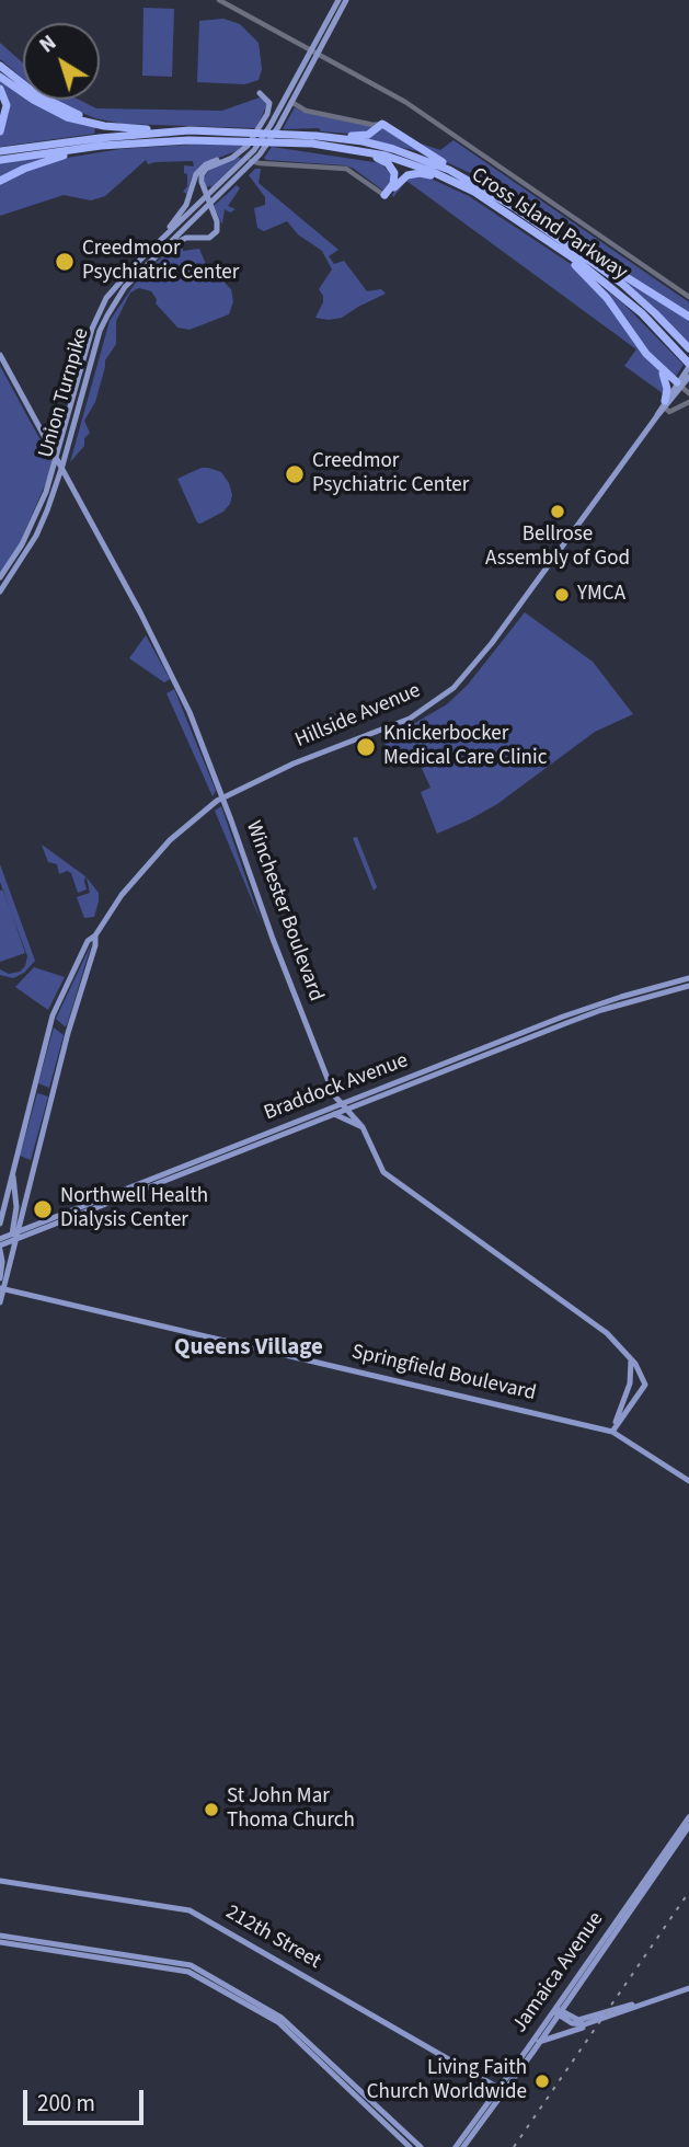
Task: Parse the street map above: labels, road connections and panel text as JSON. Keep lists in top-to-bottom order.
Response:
{
  "streets": {
    "highway": ["Cross Island Parkway"],
    "main road": [
      "Union Turnpike",
      "Hillside Avenue",
      "Winchester Boulevard",
      "Braddock Avenue",
      "Springfield Boulevard",
      "212th Street",
      "Jamaica Avenue"
    ]
  },
  "crossings": [
    ["Cross Island Parkway", "Hillside Avenue"],
    ["Union Turnpike", "Winchester Boulevard"],
    ["Hillside Avenue", "Winchester Boulevard"],
    ["Hillside Avenue", "Braddock Avenue"],
    ["Hillside Avenue", "Springfield Boulevard"],
    ["Winchester Boulevard", "Braddock Avenue"],
    ["Winchester Boulevard", "Springfield Boulevard"],
    ["212th Street", "Jamaica Avenue"]
  ],
  "districts": ["Queens Village"],
  "places": [
    "Creedmoor Psychiatric Center",
    "Creedmor Psychiatric Center",
    "Bellrose Assembly of God",
    "YMCA",
    "Knickerbocker Medical Care Clinic",
    "Northwell Health Dialysis Center",
    "St John Mar Thoma Church",
    "Living Faith Church Worldwide"
  ],
  "scale_bar": "200 m",
  "north": "top left"
}
